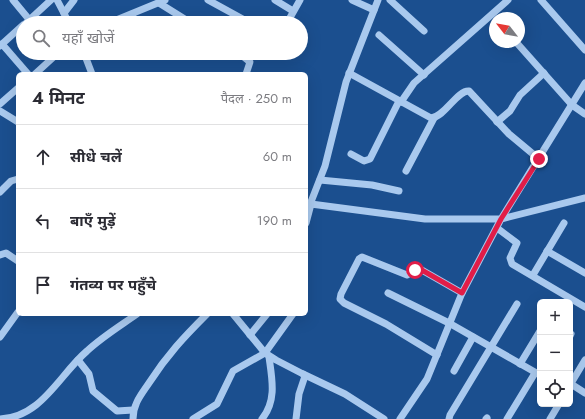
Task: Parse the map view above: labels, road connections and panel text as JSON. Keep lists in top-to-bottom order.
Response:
{
  "north": "top left",
  "page": {
    "search": "यहाँ खोजें",
    "heading": ["4 मिनट", "पैदल · 250 m"],
    "list": [
      ["सीधे चलें", "60 m"],
      ["बाएँ मुड़ें", "190 m"],
      "गंतव्य पर पहुँचे"
    ],
    "map_buttons": ["+", "−"]
  }
}
